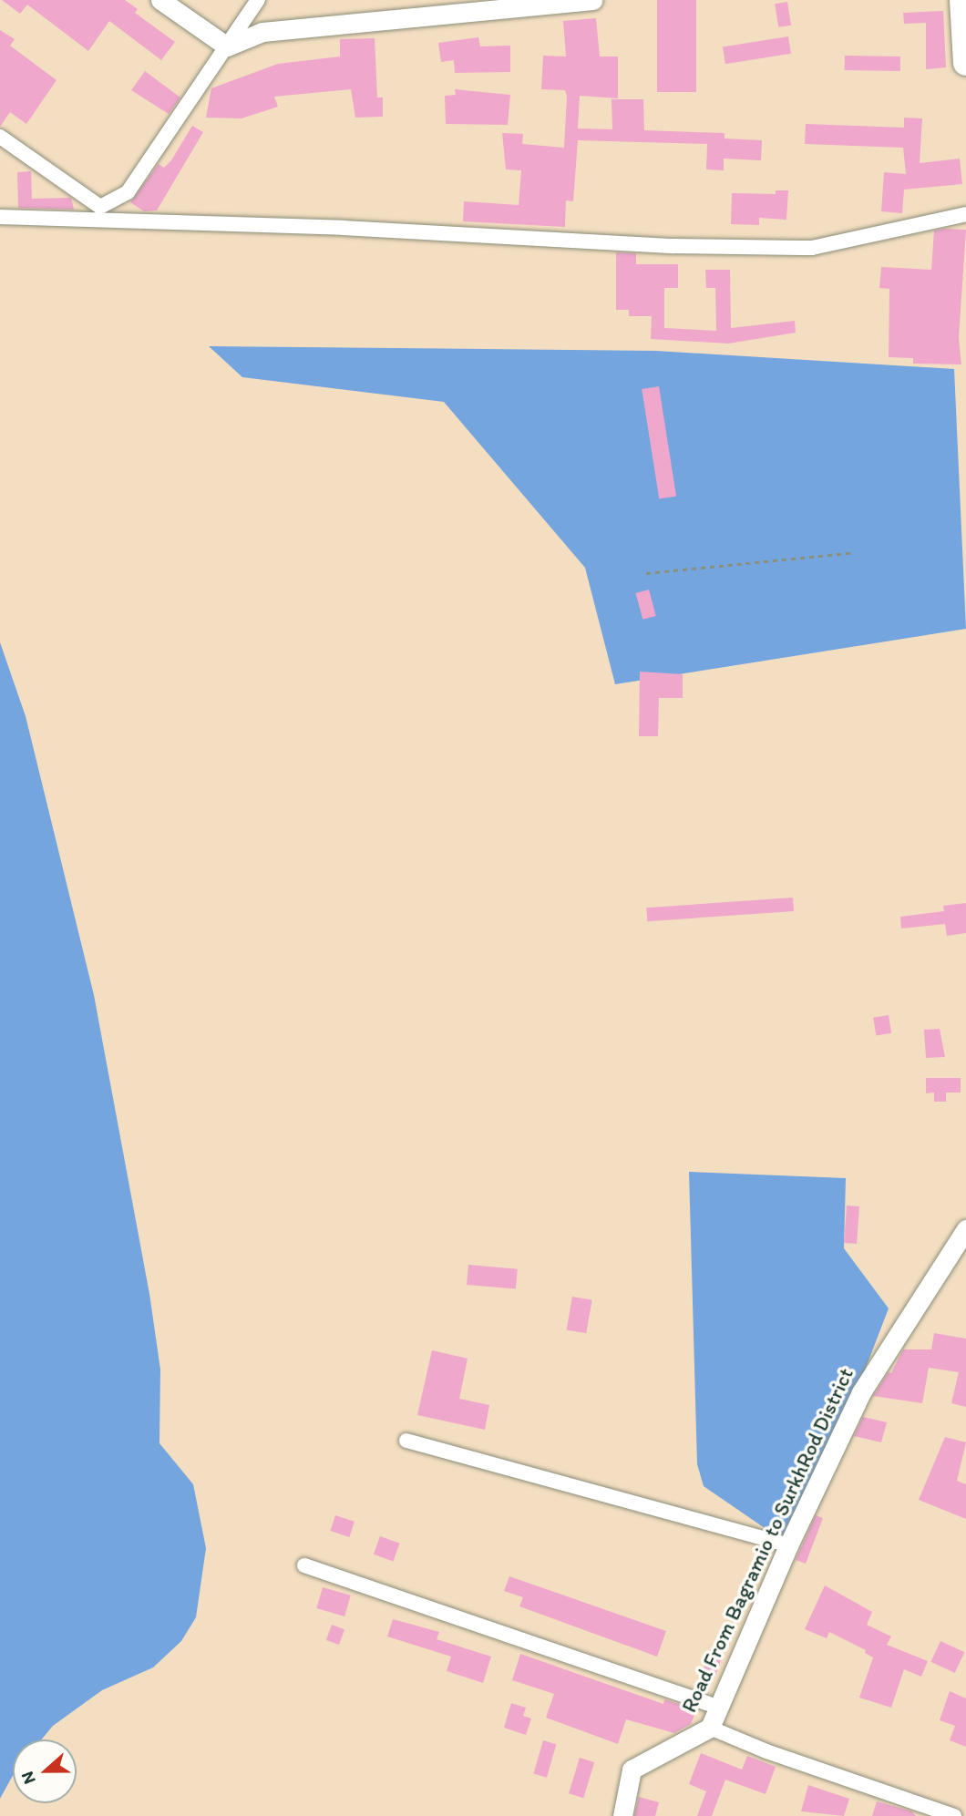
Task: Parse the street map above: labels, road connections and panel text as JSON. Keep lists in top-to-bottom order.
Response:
{
  "streets": {
    "street": ["Road From Bagramio to SurkhRod District"]
  },
  "north": "left"
}
